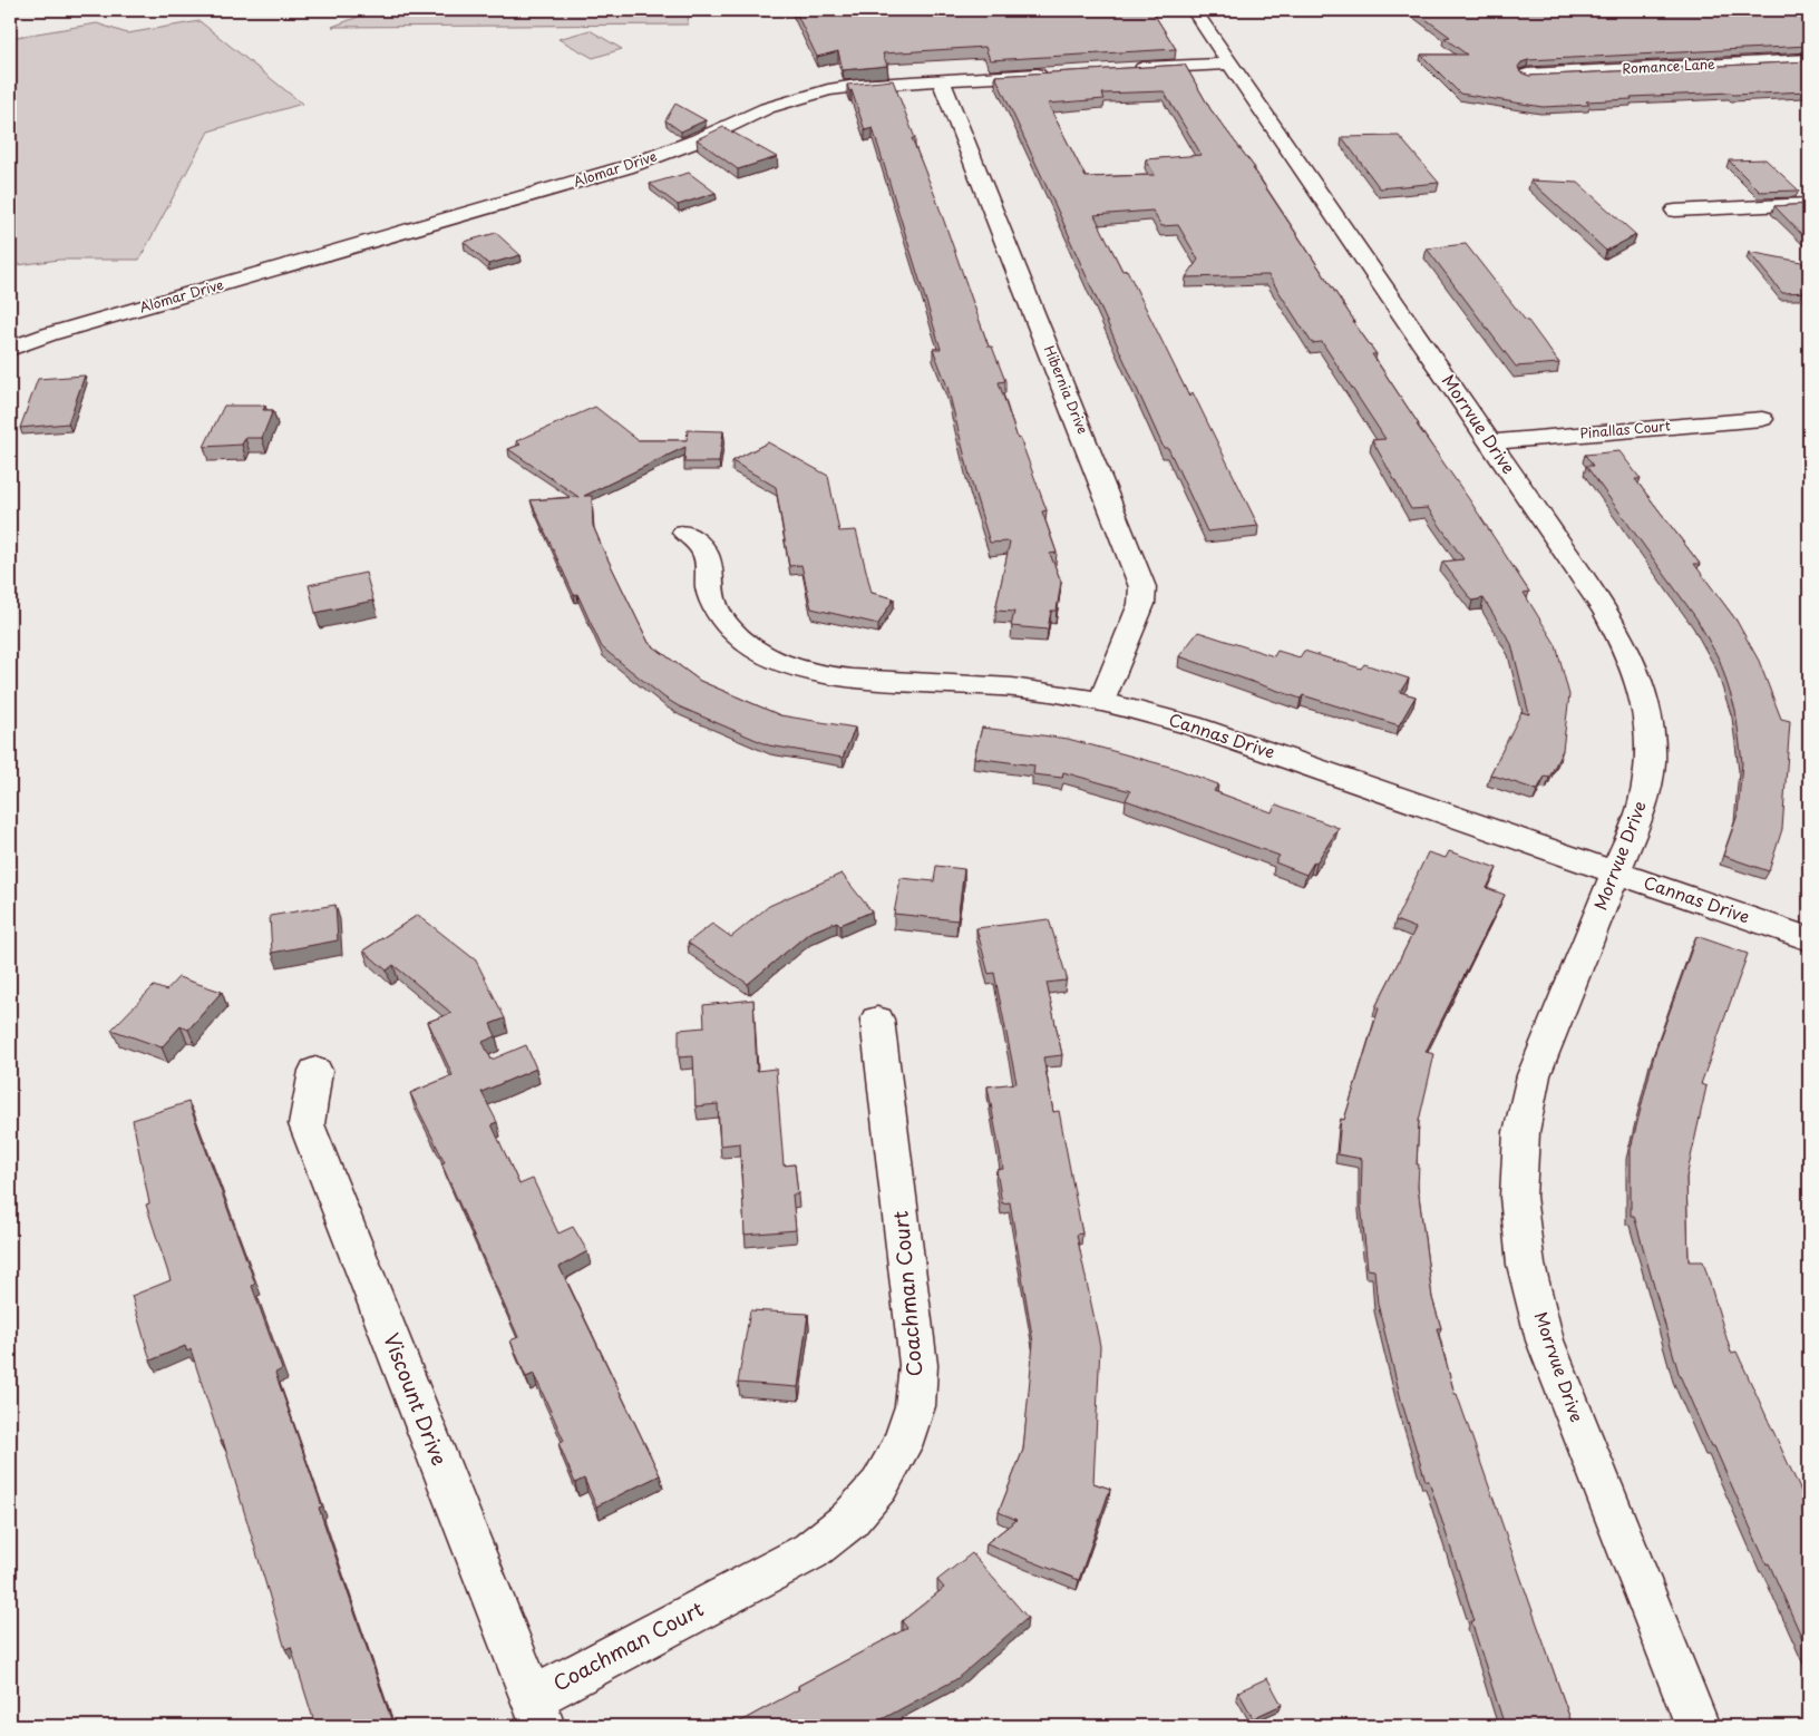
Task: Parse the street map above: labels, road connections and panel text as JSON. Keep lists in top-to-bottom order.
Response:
{
  "streets": {
    "street": [
      "Romance Lane",
      "Alomar Drive",
      "Hibernia Drive",
      "Morrvue Drive",
      "Pinallas Court",
      "Cannas Drive",
      "Coachman Court",
      "Viscount Drive"
    ]
  },
  "crossings": [
    ["Alomar Drive", "Hibernia Drive"],
    ["Hibernia Drive", "Cannas Drive"],
    ["Morrvue Drive", "Pinallas Court"],
    ["Morrvue Drive", "Cannas Drive"],
    ["Coachman Court", "Viscount Drive"]
  ]
}
